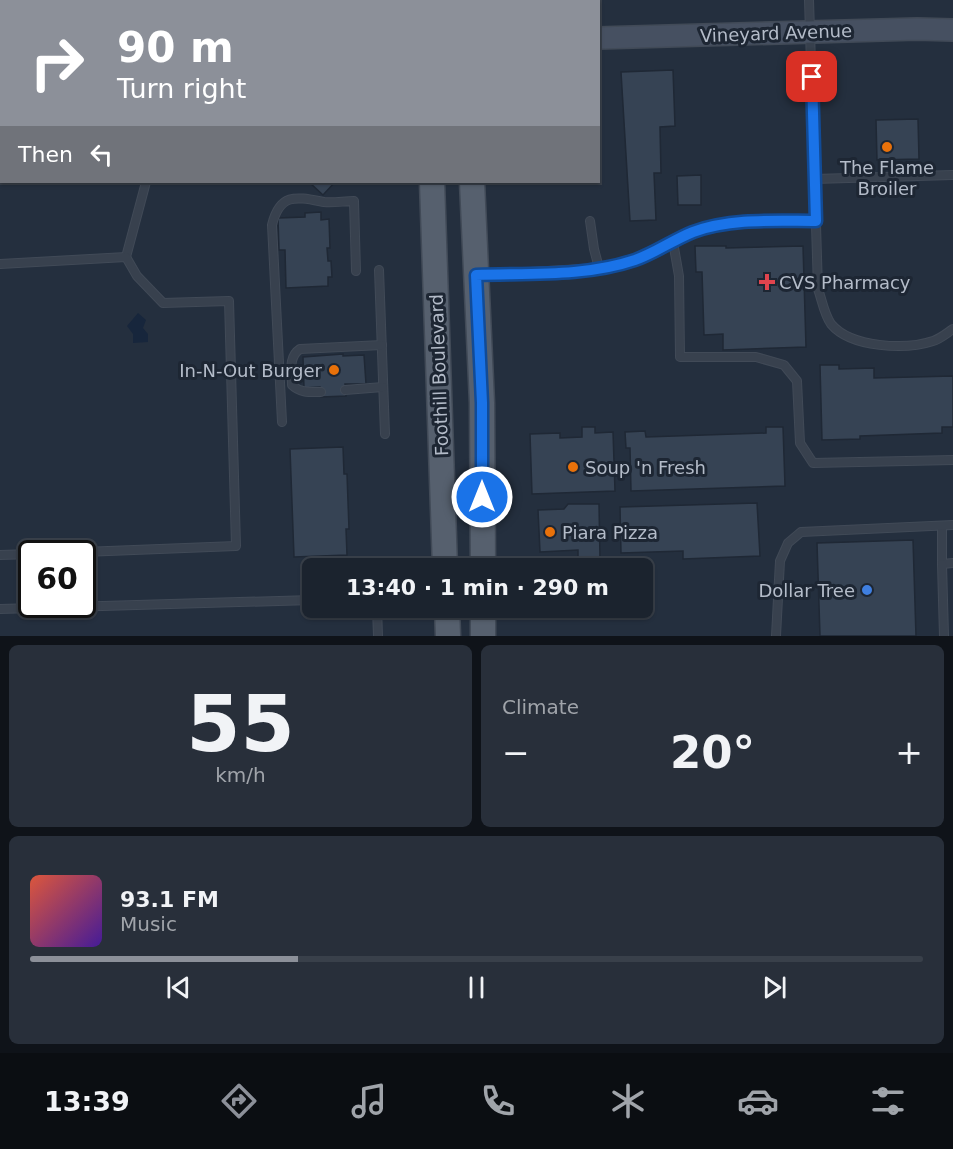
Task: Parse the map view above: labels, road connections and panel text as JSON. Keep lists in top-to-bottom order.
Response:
{
  "streets": {
    "main road": ["Vineyard Avenue", "Foothill Boulevard"]
  },
  "places": {
    "other": [
      "The Flame Broiler",
      "In-N-Out Burger",
      "Soup 'n Fresh",
      "Piara Pizza",
      "Dollar Tree"
    ],
    "health": ["CVS Pharmacy"]
  },
  "page": {
    "turn": ["90 m", "Turn right"],
    "then": "Then",
    "limit": "60",
    "trip": "13:40 · 1 min · 290 m",
    "tile": [
      ["55", "km/h"],
      "Climate"
    ],
    "heat": ["−", "20°", "+"],
    "song": ["93.1 FM", "Music"],
    "tabs": "13:39"
  }
}
